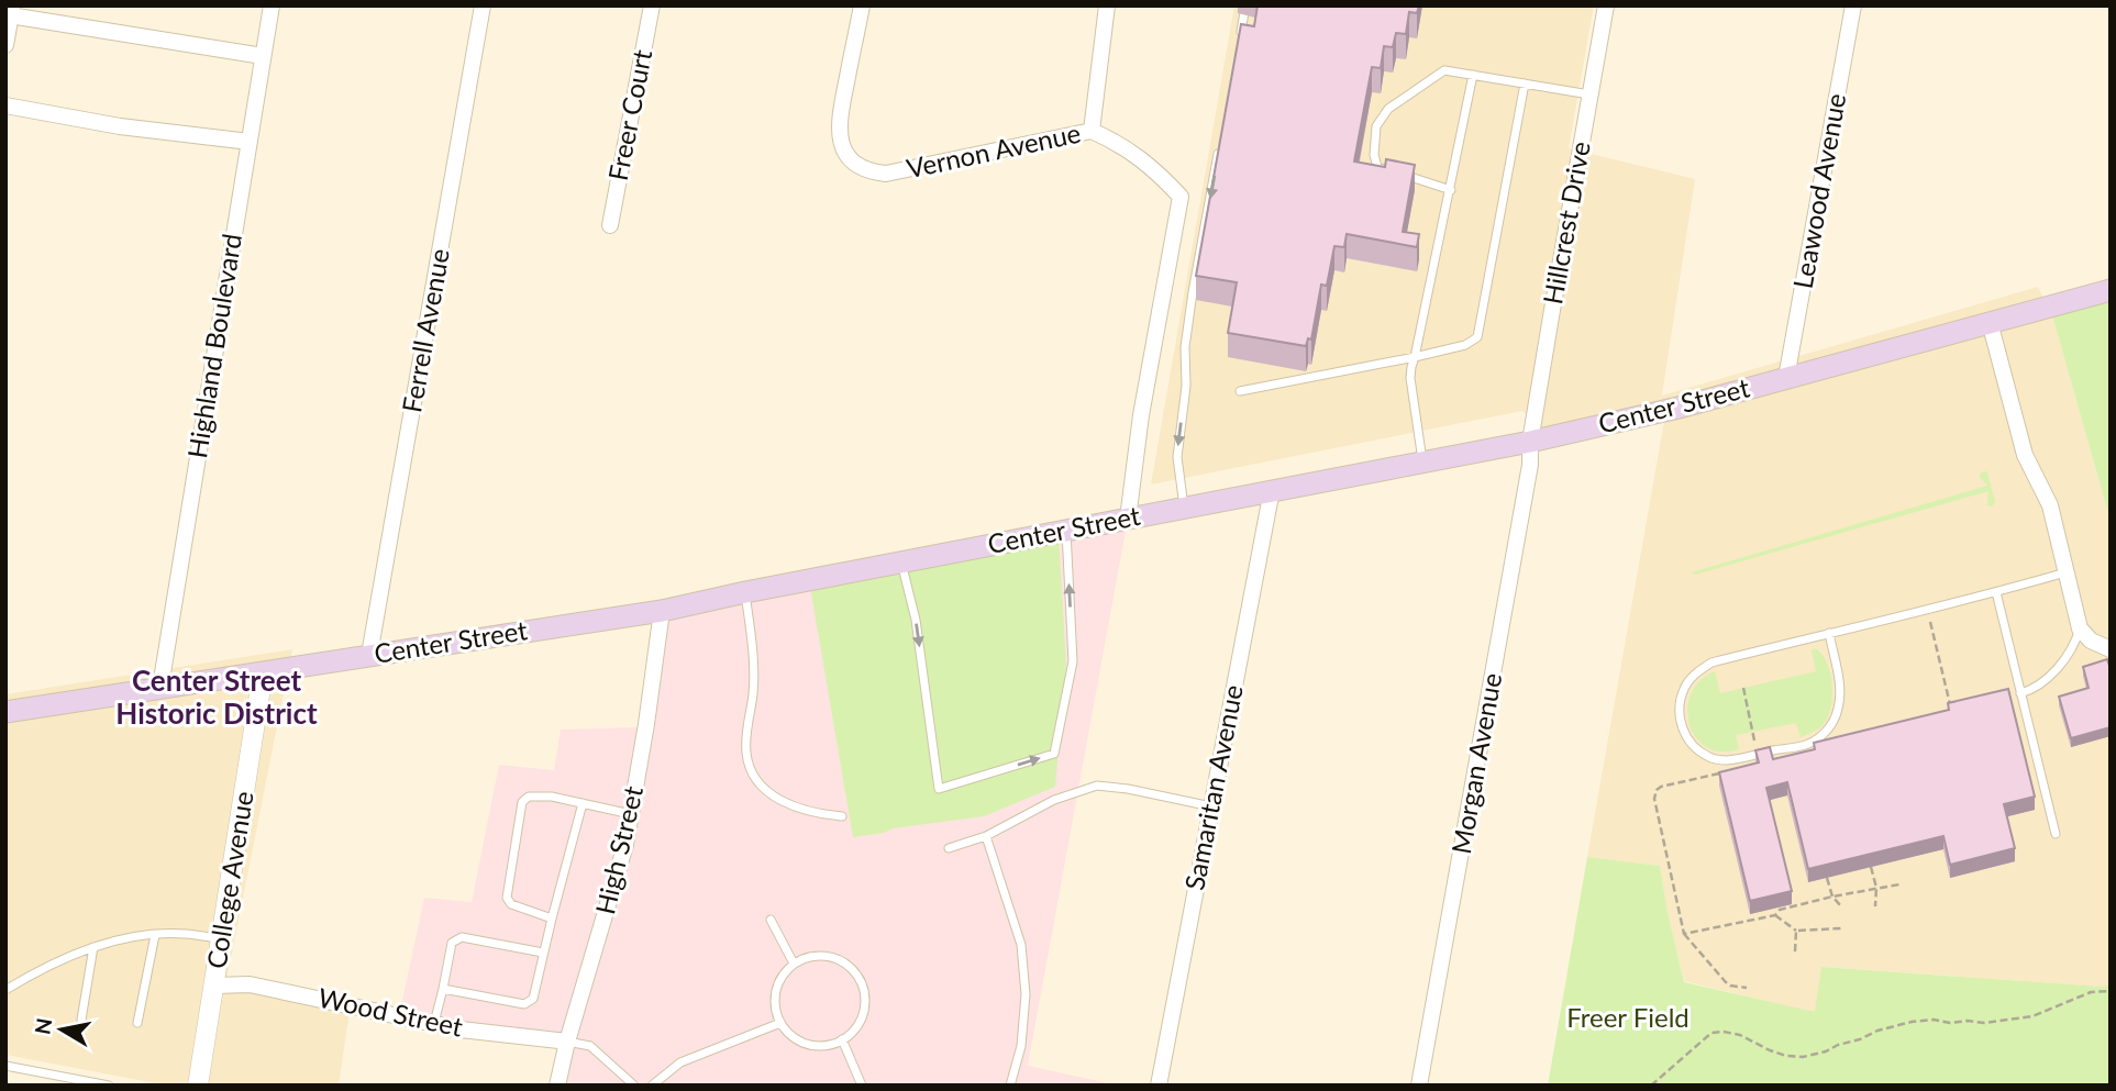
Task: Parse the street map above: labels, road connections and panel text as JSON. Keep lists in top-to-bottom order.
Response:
{
  "streets": {
    "main road": ["Center Street"],
    "street": [
      "Freer Court",
      "Vernon Avenue",
      "Leawood Avenue",
      "Hillcrest Drive",
      "Ferrell Avenue",
      "Highland Boulevard",
      "Morgan Avenue",
      "Samaritan Avenue",
      "High Street",
      "College Avenue",
      "Wood Street"
    ]
  },
  "crossings": [
    ["Vernon Avenue", "Center Street"],
    ["Leawood Avenue", "Center Street"],
    ["Hillcrest Drive", "Center Street"],
    ["Hillcrest Drive", "Morgan Avenue"],
    ["Ferrell Avenue", "Center Street"],
    ["Highland Boulevard", "Center Street"],
    ["Center Street", "Morgan Avenue"],
    ["Center Street", "Samaritan Avenue"],
    ["Center Street", "High Street"],
    ["Center Street", "College Avenue"],
    ["High Street", "Wood Street"],
    ["College Avenue", "Wood Street"]
  ],
  "districts": ["Center Street Historic District"],
  "parks": ["Freer Field"],
  "north": "left"
}
